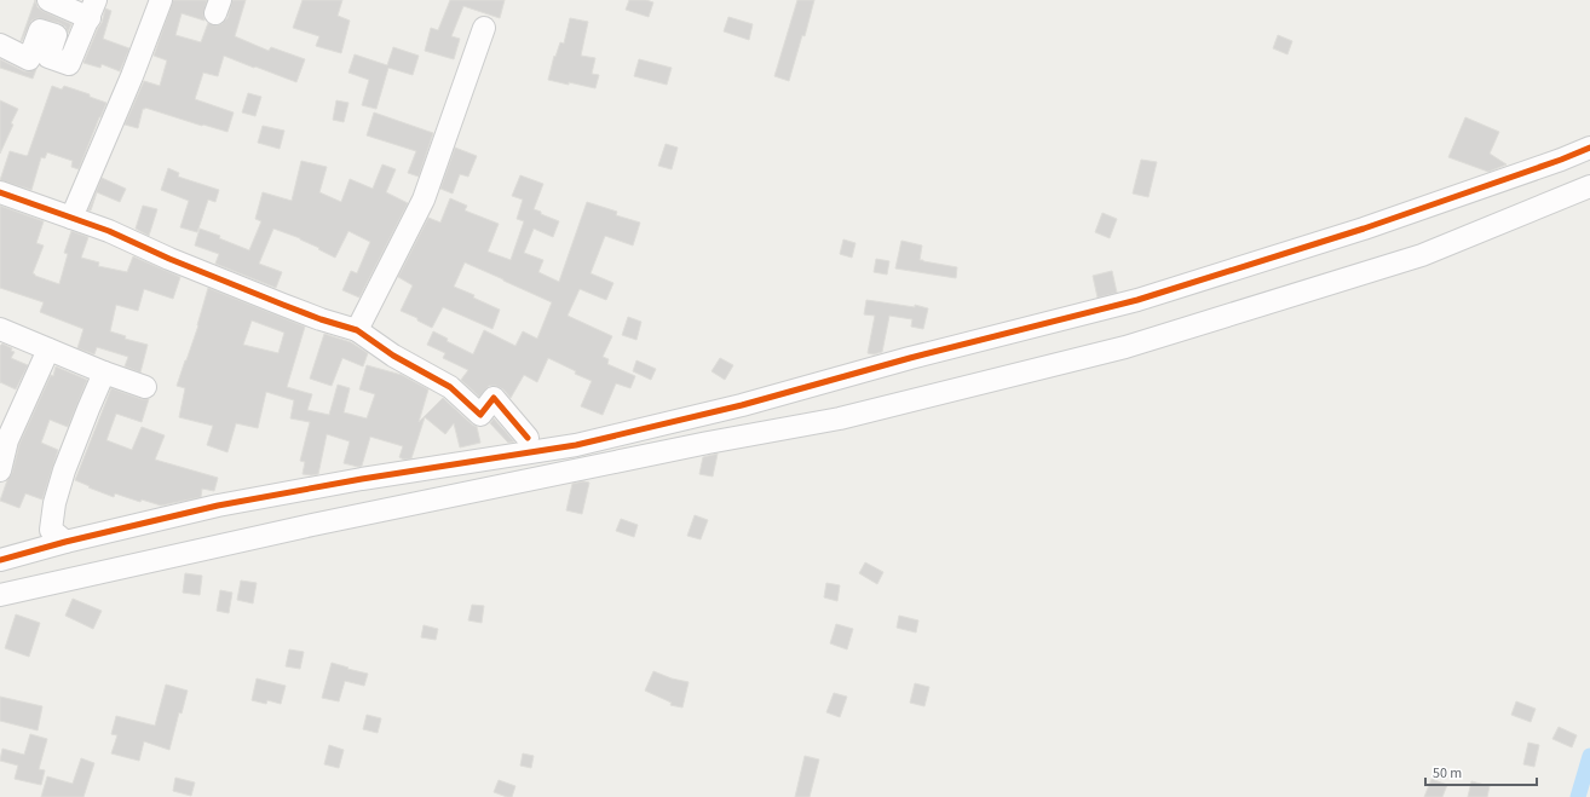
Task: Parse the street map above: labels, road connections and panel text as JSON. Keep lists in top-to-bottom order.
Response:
{
  "scale_bar": "50 m"
}
